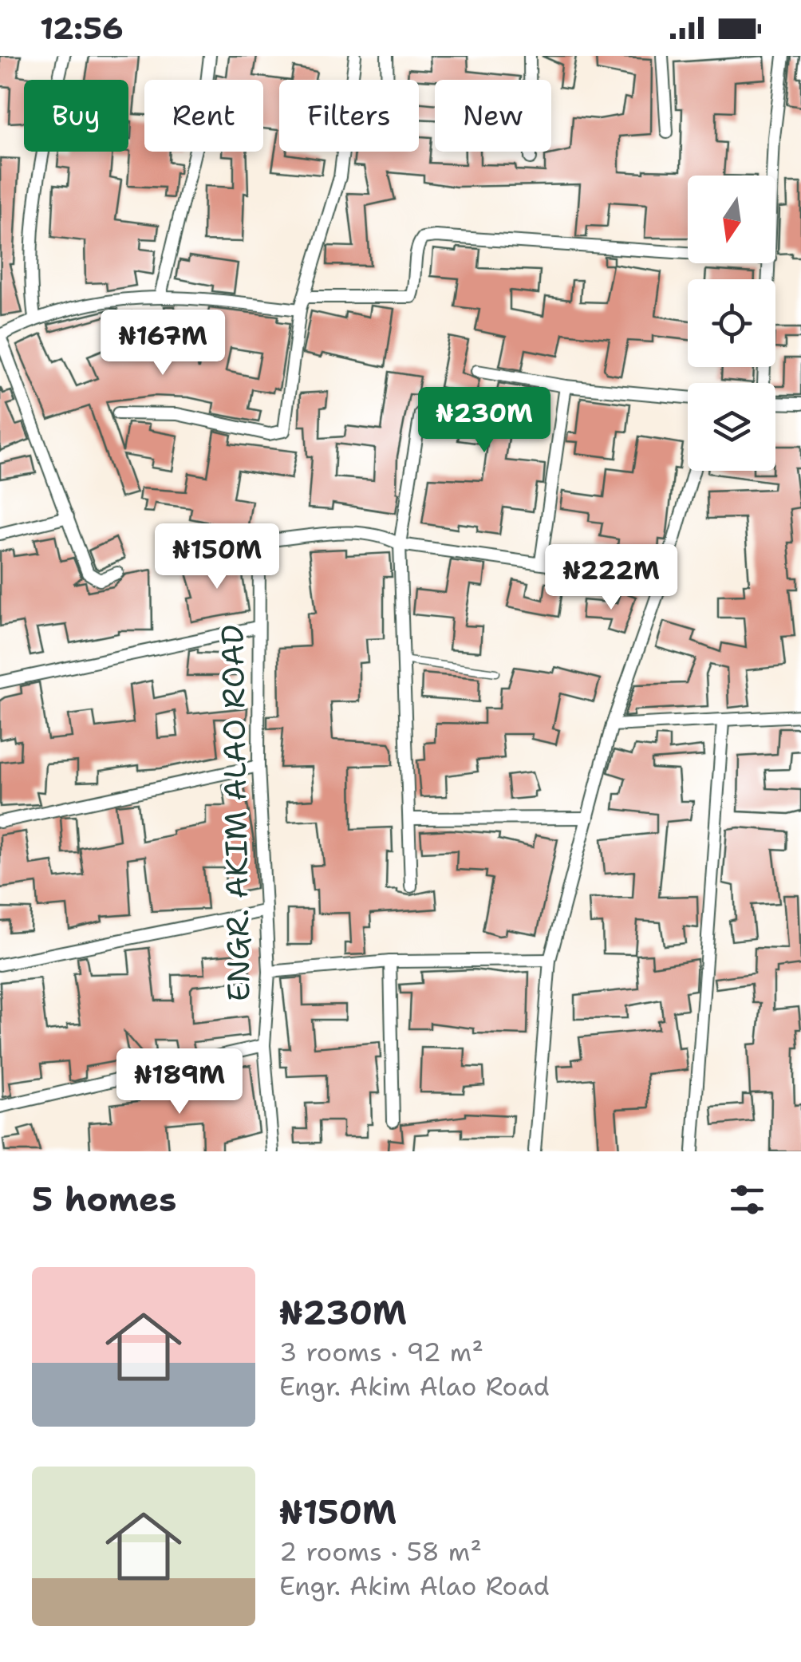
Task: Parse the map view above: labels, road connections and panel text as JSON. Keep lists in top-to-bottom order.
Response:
{
  "streets": {
    "street": ["ENGR. AKIM ALAO ROAD"]
  },
  "north": "bottom",
  "page": {
    "status": "12:56",
    "chip": [
      "Buy",
      "Rent",
      "Filters",
      "New"
    ],
    "price": [
      "₦167M",
      "₦230M",
      "₦150M",
      "₦222M",
      "₦189M"
    ],
    "heading": "5 homes",
    "list": [
      {
        "name": "₦230M",
        "note": "3 rooms · 92 m² · Engr. Akim Alao Road"
      },
      {
        "name": "₦150M",
        "note": "2 rooms · 58 m² · Engr. Akim Alao Road"
      }
    ]
  }
}
